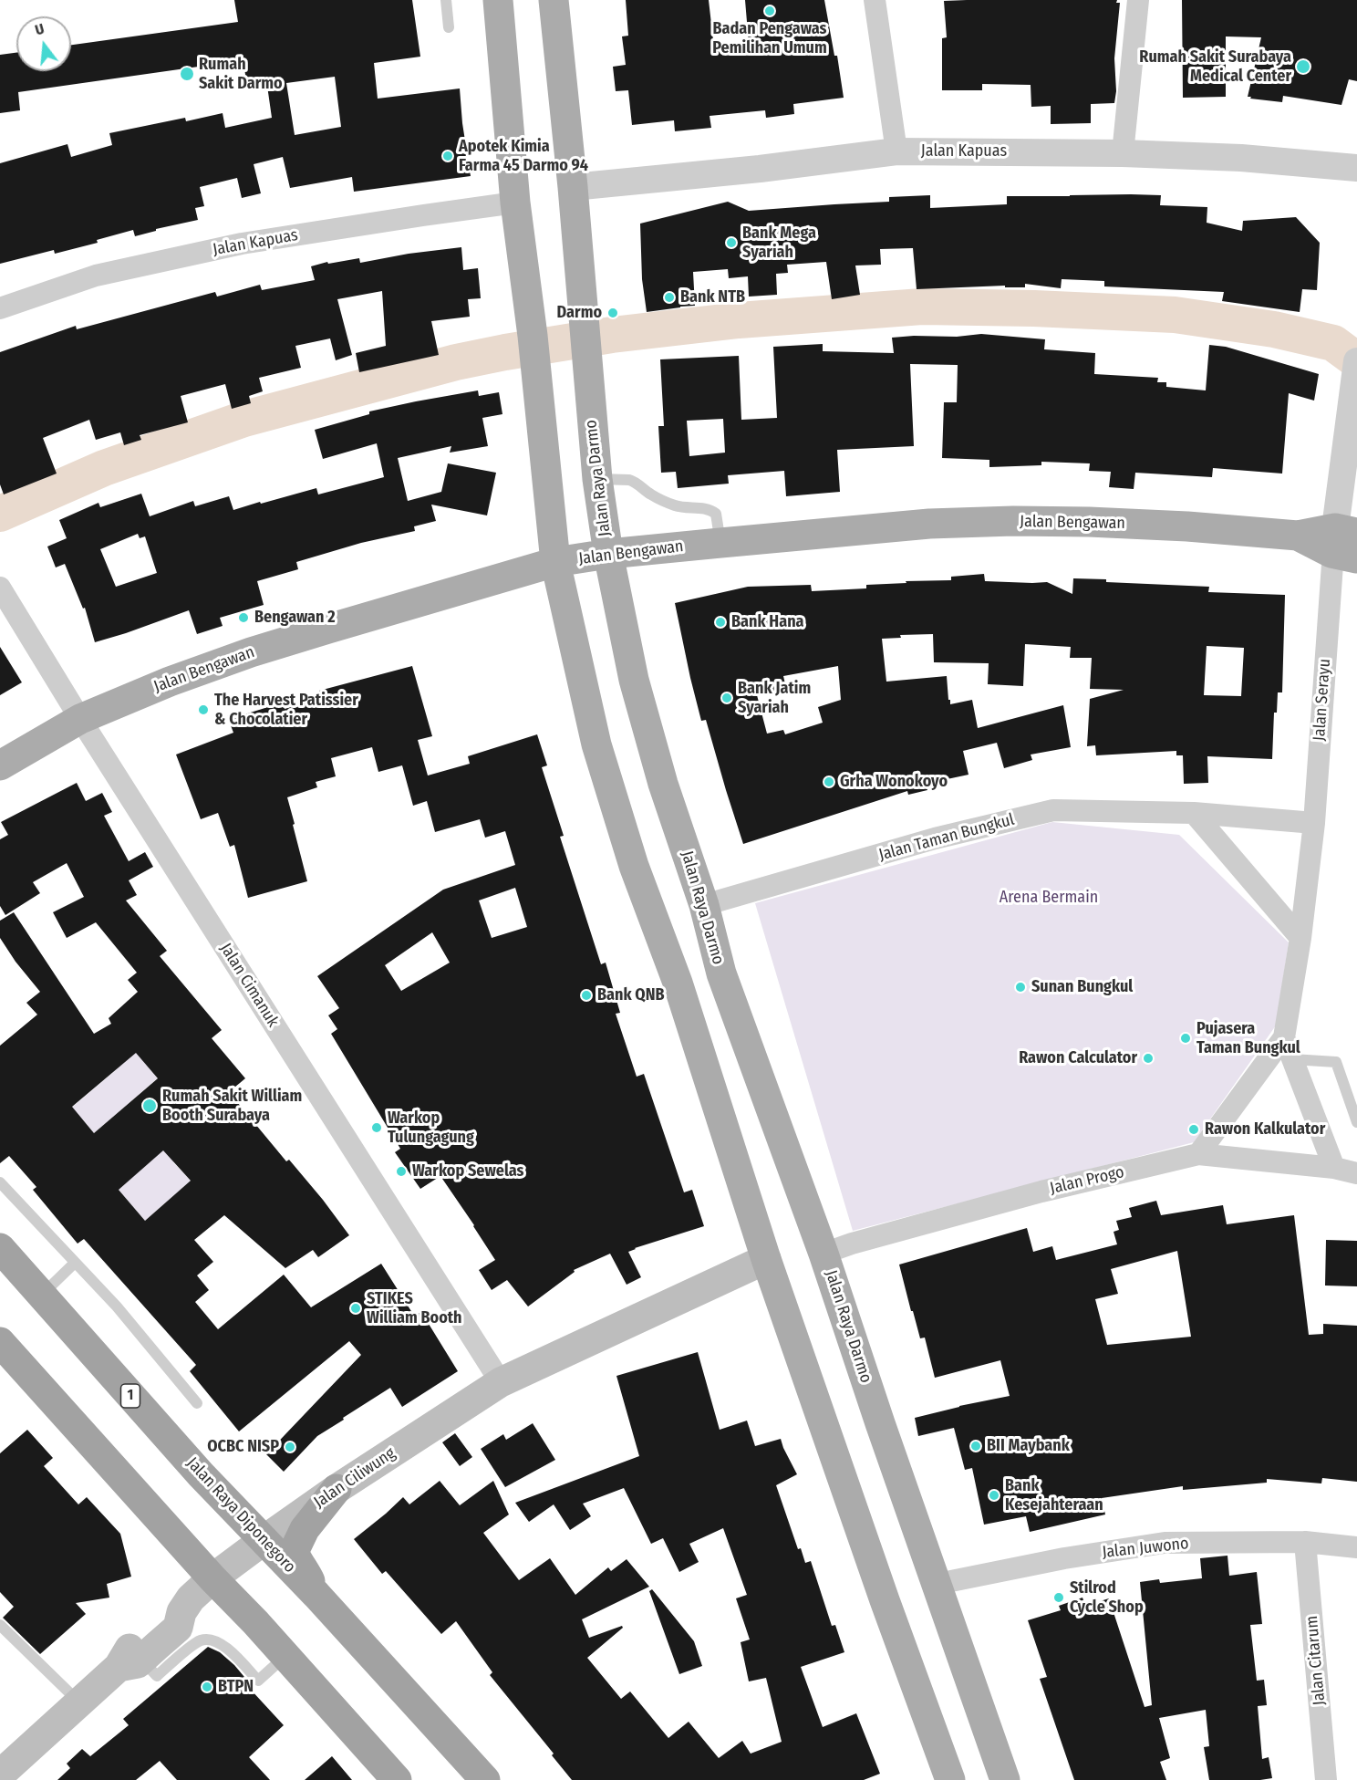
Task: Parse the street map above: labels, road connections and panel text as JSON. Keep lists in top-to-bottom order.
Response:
{
  "streets": {
    "highway": ["1", "Jalan Raya Diponegoro"],
    "main road": ["Jalan Raya Darmo", "Jalan Bengawan", "Jalan Ciliwung"],
    "street": [
      "Jalan Kapuas",
      "Jalan Serayu",
      "Jalan Taman Bungkul",
      "Jalan Cimanuk",
      "Jalan Progo",
      "Jalan Juwono",
      "Jalan Citarum"
    ]
  },
  "crossings": [
    ["Jalan Kapuas", "Jalan Raya Darmo"],
    ["Jalan Raya Darmo", "Jalan Bengawan"],
    ["Jalan Raya Darmo", "Jalan Taman Bungkul"],
    ["Jalan Raya Darmo", "Jalan Progo"],
    ["Jalan Raya Darmo", "Jalan Juwono"],
    ["Jalan Bengawan", "Jalan Serayu"],
    ["Jalan Bengawan", "Jalan Cimanuk"],
    ["Jalan Serayu", "Jalan Taman Bungkul"],
    ["Jalan Serayu", "Jalan Progo"],
    ["Jalan Cimanuk", "Jalan Ciliwung"],
    ["Jalan Ciliwung", "Jalan Raya Diponegoro"],
    ["Jalan Juwono", "Jalan Citarum"]
  ],
  "parks": ["Arena Bermain"],
  "places": [
    "Badan Pengawas Pemilihan Umum",
    "Rumah Sakit Surabaya Medical Center",
    "Rumah Sakit Darmo",
    "Apotek Kimia Farma 45 Darmo 94",
    "Bank Mega Syariah",
    "Bank NTB",
    "Darmo",
    "Bengawan 2",
    "Bank Hana",
    "Bank Jatim Syariah",
    "The Harvest Patissier & Chocolatier",
    "Grha Wonokoyo",
    "Sunan Bungkul",
    "Bank QNB",
    "Pujasera Taman Bungkul",
    "Rawon Calculator",
    "Rumah Sakit William Booth Surabaya",
    "Warkop Tulungagung",
    "Rawon Kalkulator",
    "Warkop Sewelas",
    "STIKES William Booth",
    "BII Maybank",
    "OCBC NISP",
    "Bank Kesejahteraan",
    "Stilrod Cycle Shop",
    "BTPN"
  ],
  "north": "top"
}
